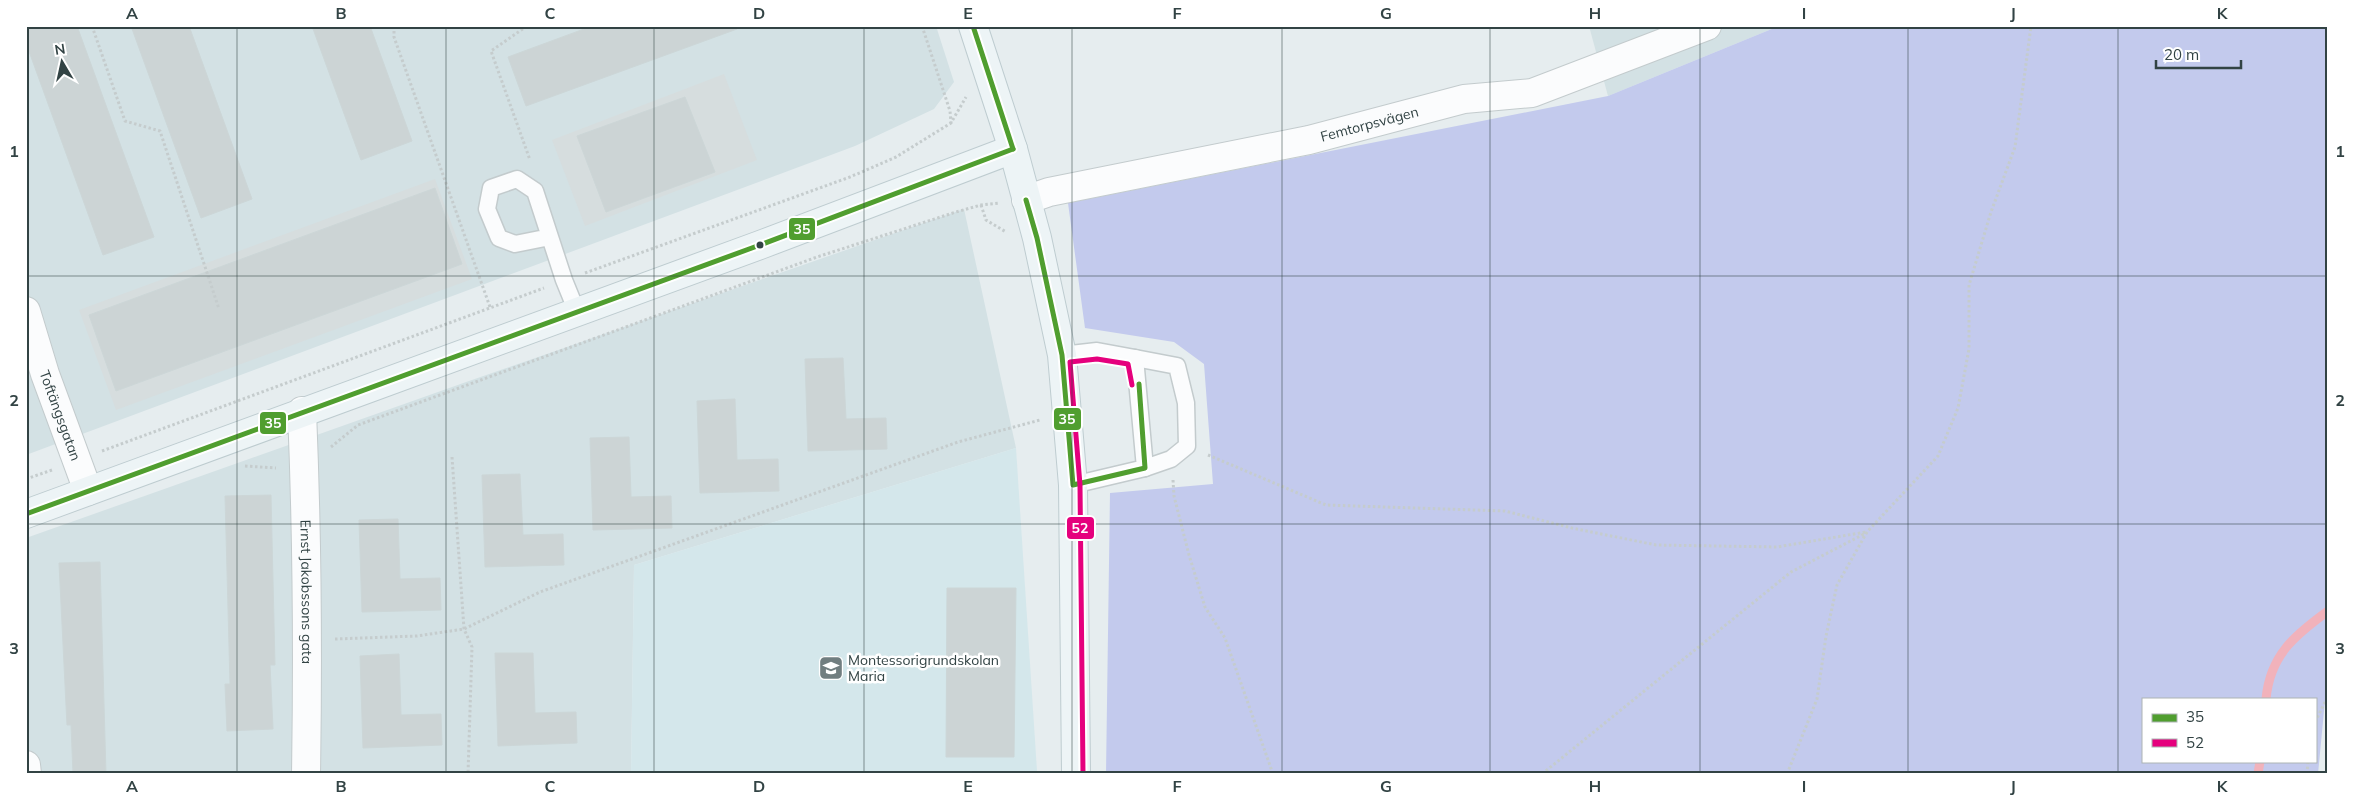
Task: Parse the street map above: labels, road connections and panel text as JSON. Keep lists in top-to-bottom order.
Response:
{
  "streets": {
    "street": ["Femtorpsvägen", "Toftängsgatan", "Ernst Jakobssons gata"]
  },
  "places": {
    "school or university": ["Montessorigrundskolan Maria"]
  },
  "lines": ["transit line 35", "transit line 52"],
  "legend": ["35", "52"],
  "scale_bar": "20 m",
  "north": "top",
  "grid": {
    "columns": [
      "A",
      "B",
      "C",
      "D",
      "E",
      "F",
      "G",
      "H",
      "I",
      "J",
      "K"
    ],
    "rows": ["1", "2", "3"]
  }
}
